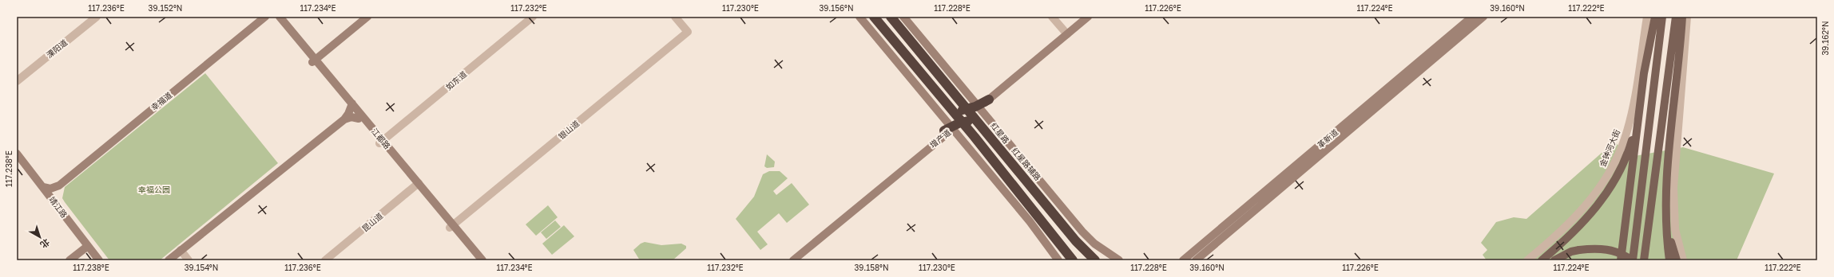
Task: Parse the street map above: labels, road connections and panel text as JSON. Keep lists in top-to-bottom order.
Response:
{
  "streets": {
    "highway": ["红星路"],
    "street": [
      "溧阳道",
      "如东道",
      "幸福道",
      "银山道",
      "江都路",
      "增产道",
      "革新道",
      "金钟河大街",
      "红星路辅路",
      "靖江路",
      "昆山道"
    ]
  },
  "crossings": [
    ["如东道", "江都路"],
    ["银山道", "江都路"],
    ["红星路", "增产道"],
    ["红星路", "红星路辅路"],
    ["江都路", "昆山道"],
    ["增产道", "红星路辅路"]
  ],
  "parks": ["幸福公园"],
  "north": "bottom right",
  "coordinates": [
    "117.236°E",
    "39.152°N",
    "117.234°E",
    "117.232°E",
    "117.230°E",
    "39.156°N",
    "117.228°E",
    "117.226°E",
    "117.224°E",
    "39.160°N",
    "117.222°E",
    "39.162°N",
    "117.238°E",
    "39.154°N",
    "39.158°N"
  ]
}
